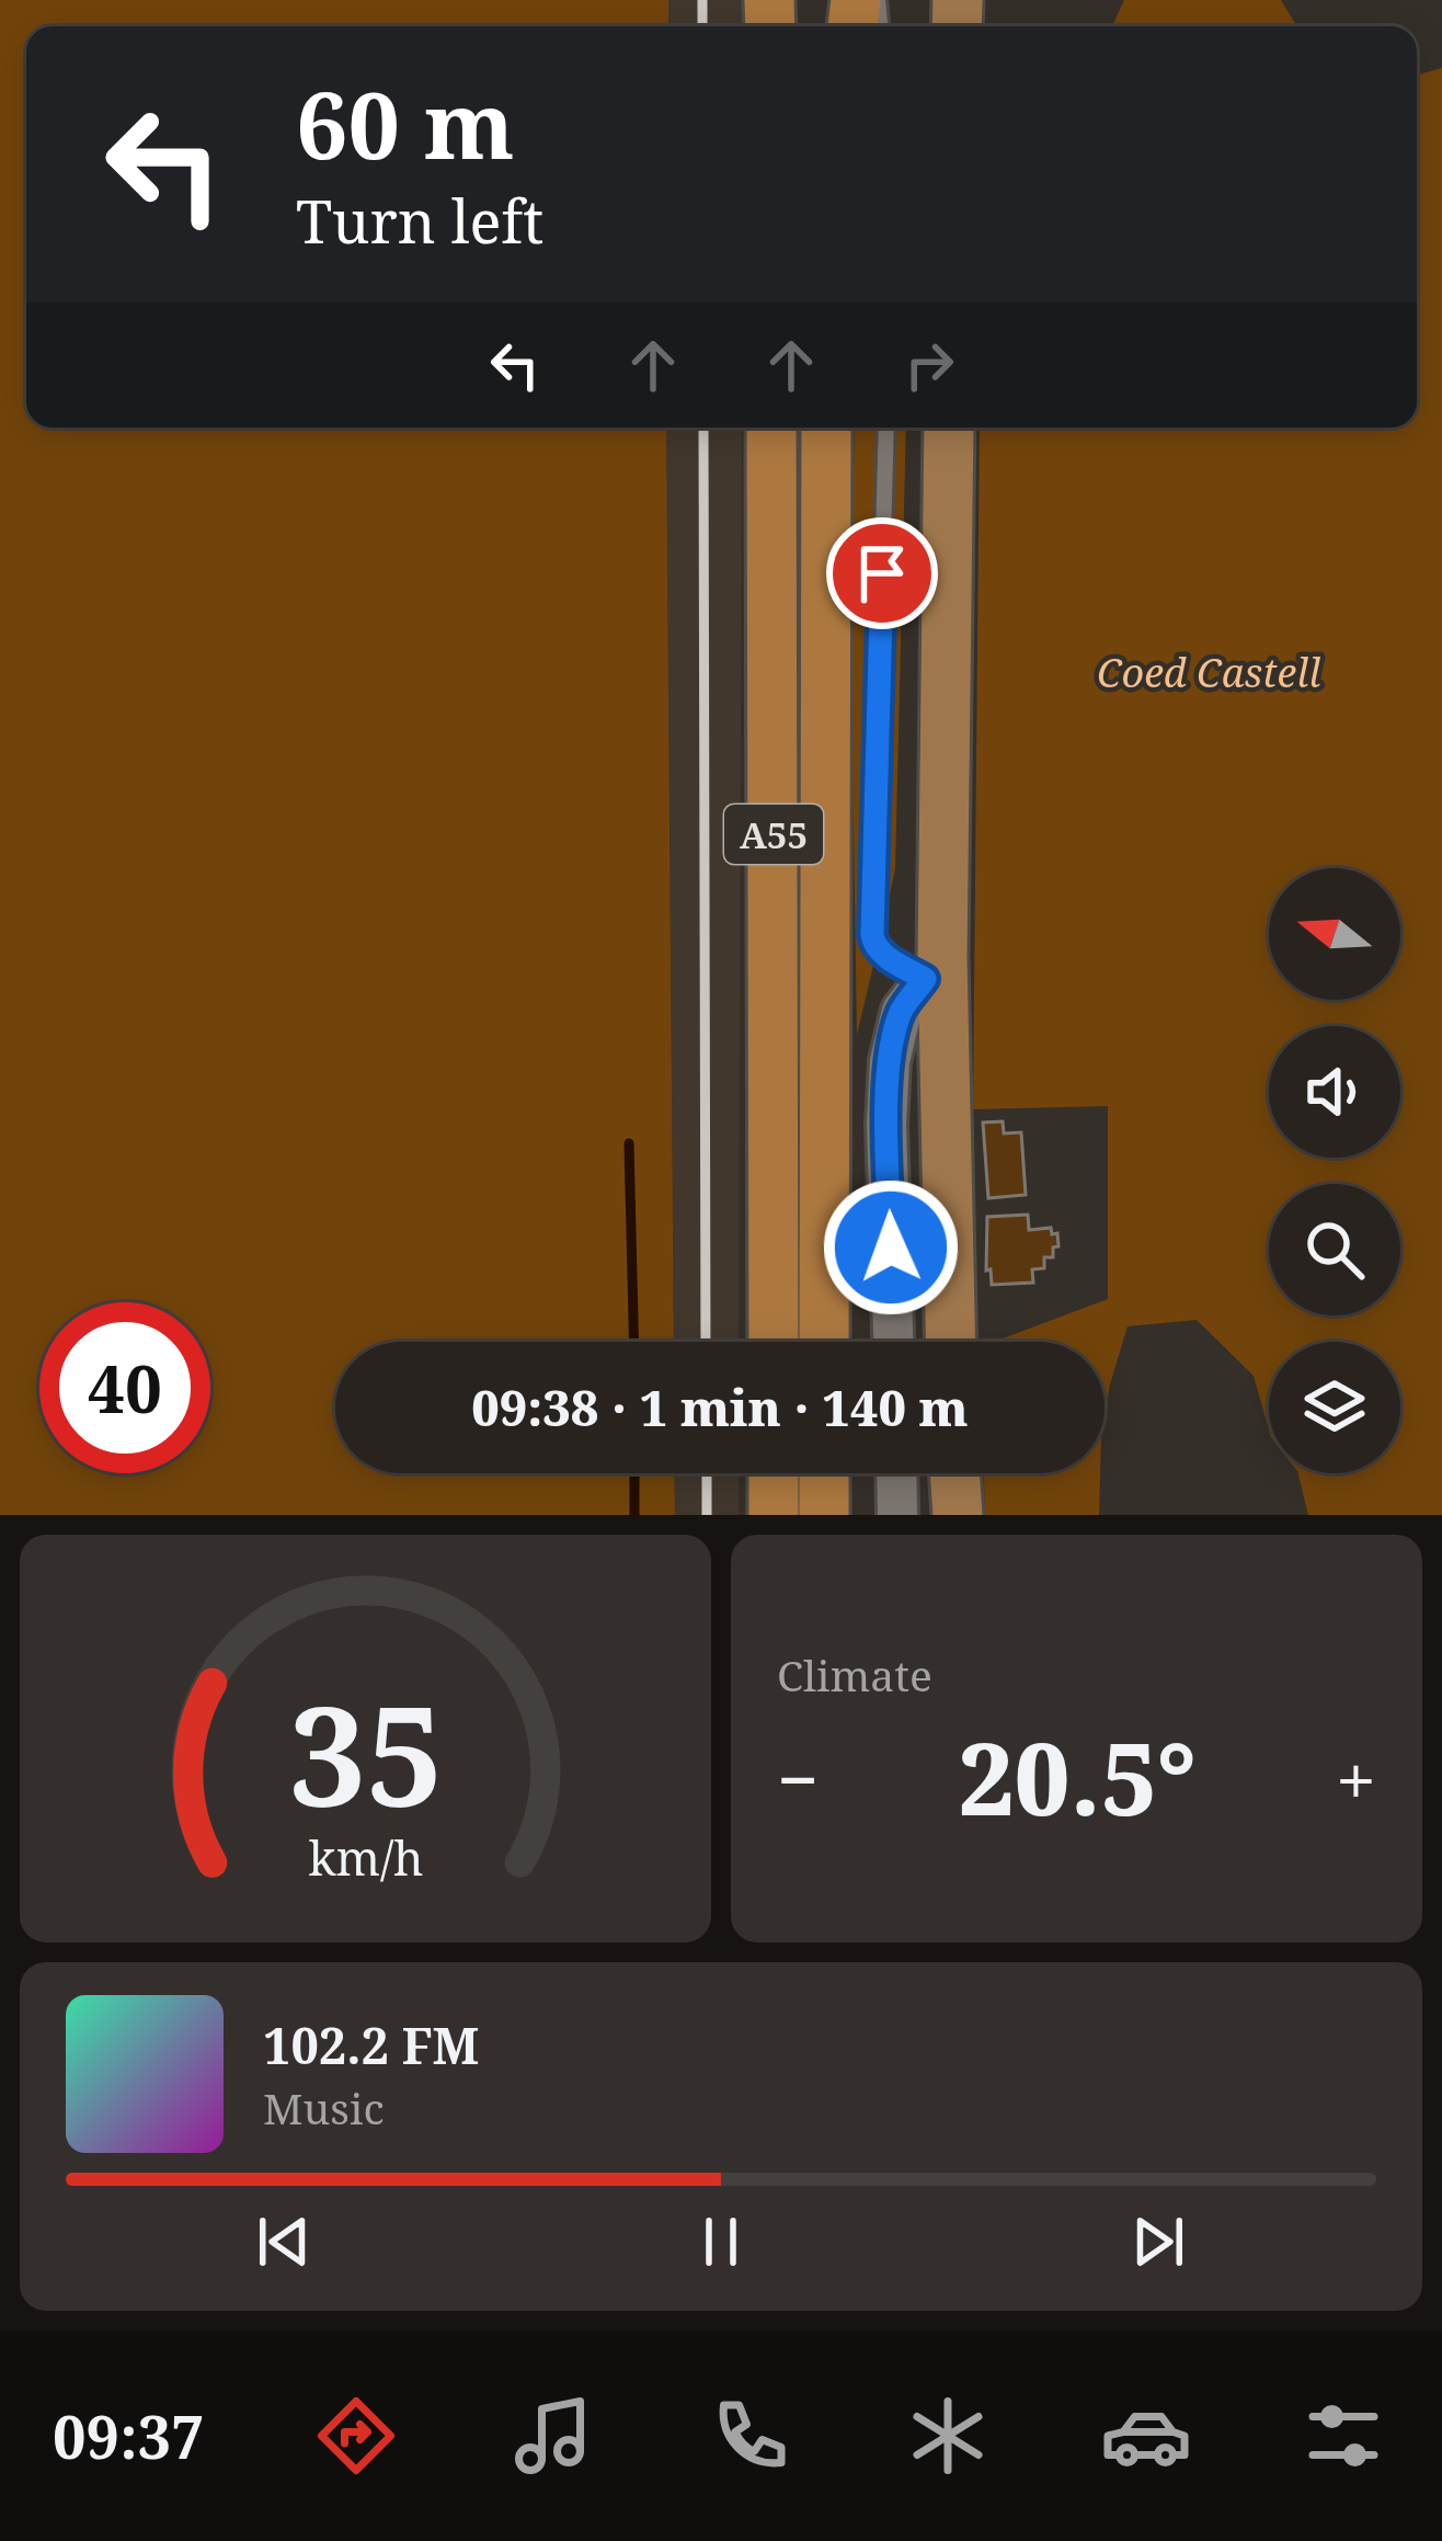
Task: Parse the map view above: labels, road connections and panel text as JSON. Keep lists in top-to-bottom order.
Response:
{
  "streets": {
    "highway": ["A55"]
  },
  "parks": ["Coed Castell"],
  "north": "left",
  "page": {
    "turn": ["60 m", "Turn left"],
    "limit": "40",
    "trip": "09:38 · 1 min · 140 m",
    "tile": "Climate",
    "heat": ["−", "20.5°", "+"],
    "song": ["102.2 FM", "Music"],
    "tabs": "09:37",
    "gauge": ["35", "km/h"]
  }
}
